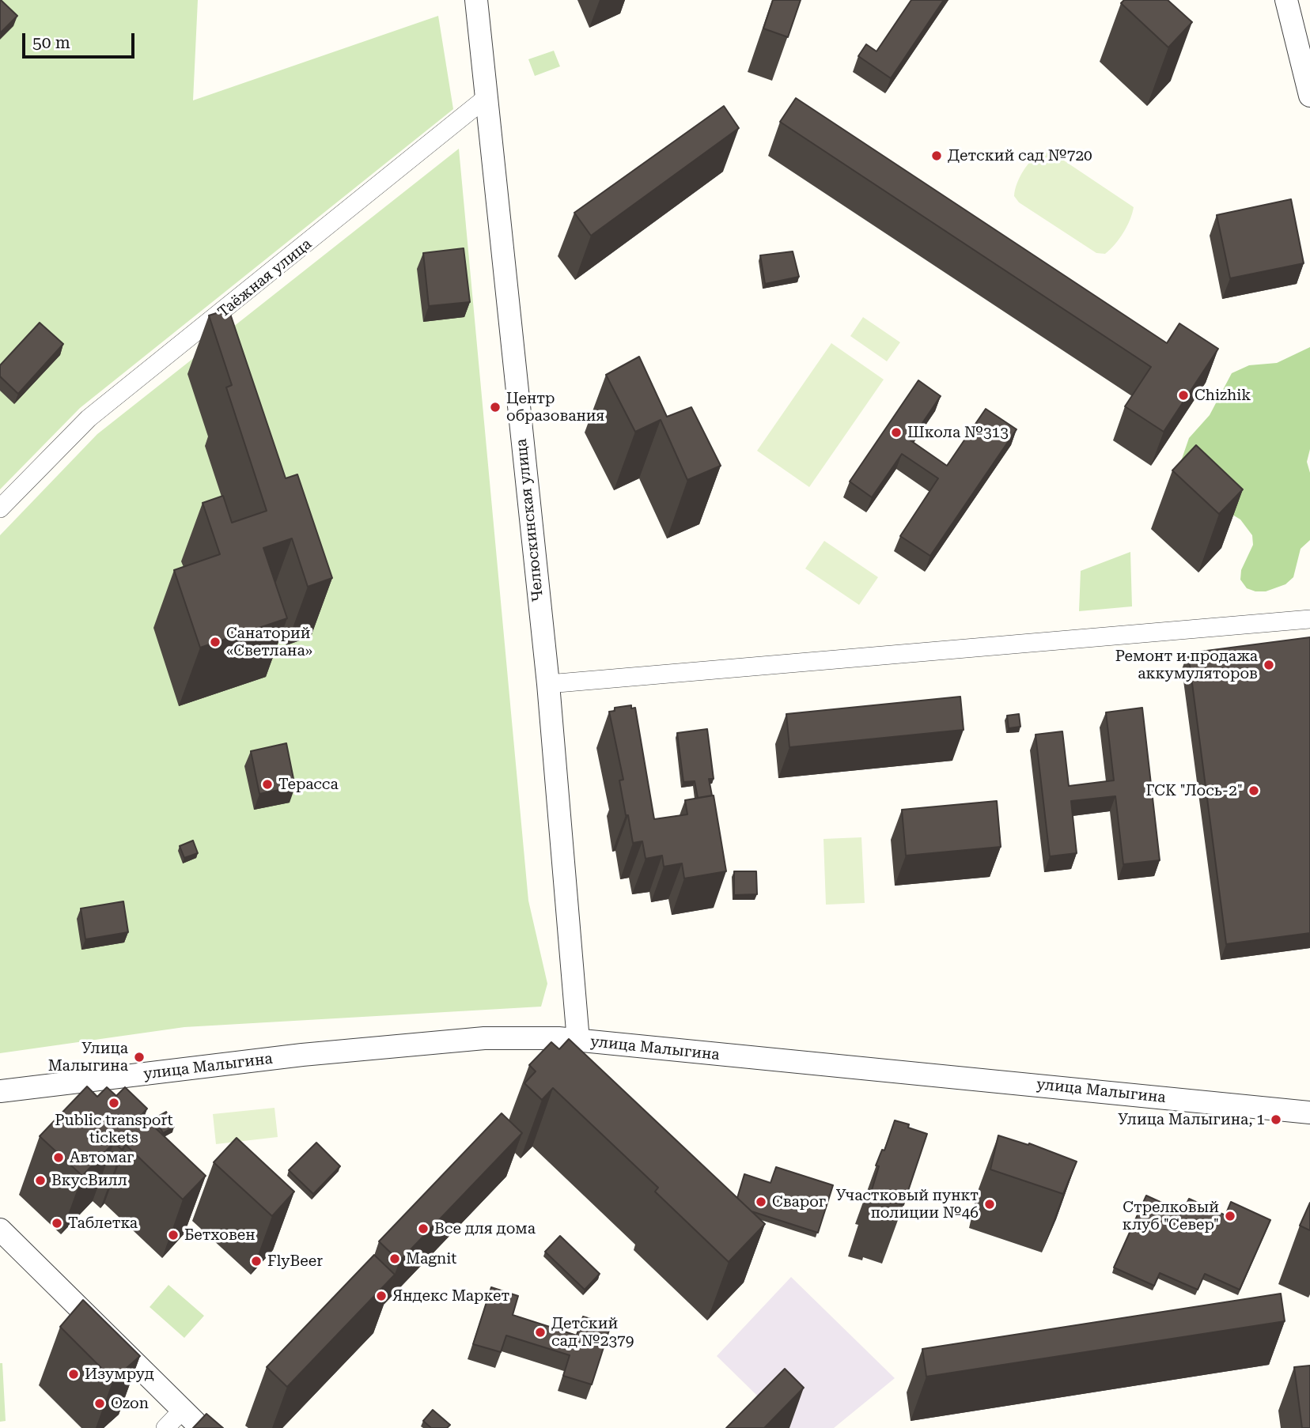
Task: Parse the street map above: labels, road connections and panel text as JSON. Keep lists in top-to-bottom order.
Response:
{
  "streets": {
    "street": ["Таёжная улица", "Челюскинская улица", "улица Малыгина"]
  },
  "crossings": [
    ["Таёжная улица", "Челюскинская улица"],
    ["Челюскинская улица", "улица Малыгина"]
  ],
  "places": [
    "Детский сад №720",
    "Chizhik",
    "Центр образования",
    "Школа №313",
    "Санаторий «Светлана»",
    "Ремонт и продажа аккумуляторов",
    "Терасса",
    "ГСК \"Лось-2\"",
    "Улица Малыгина",
    "Public transport tickets",
    "Улица Малыгина, 1",
    "Автомаг",
    "ВкусВилл",
    "Сварог",
    "Участковый пункт полиции №46",
    "Стрелковый клуб \"Север\"",
    "Таблетка",
    "Все для дома",
    "Бетховен",
    "Magnit",
    "FlyBeer",
    "Яндекс Маркет",
    "Детский сад №2379",
    "Изумруд",
    "Ozon"
  ],
  "scale_bar": "50 m"
}
